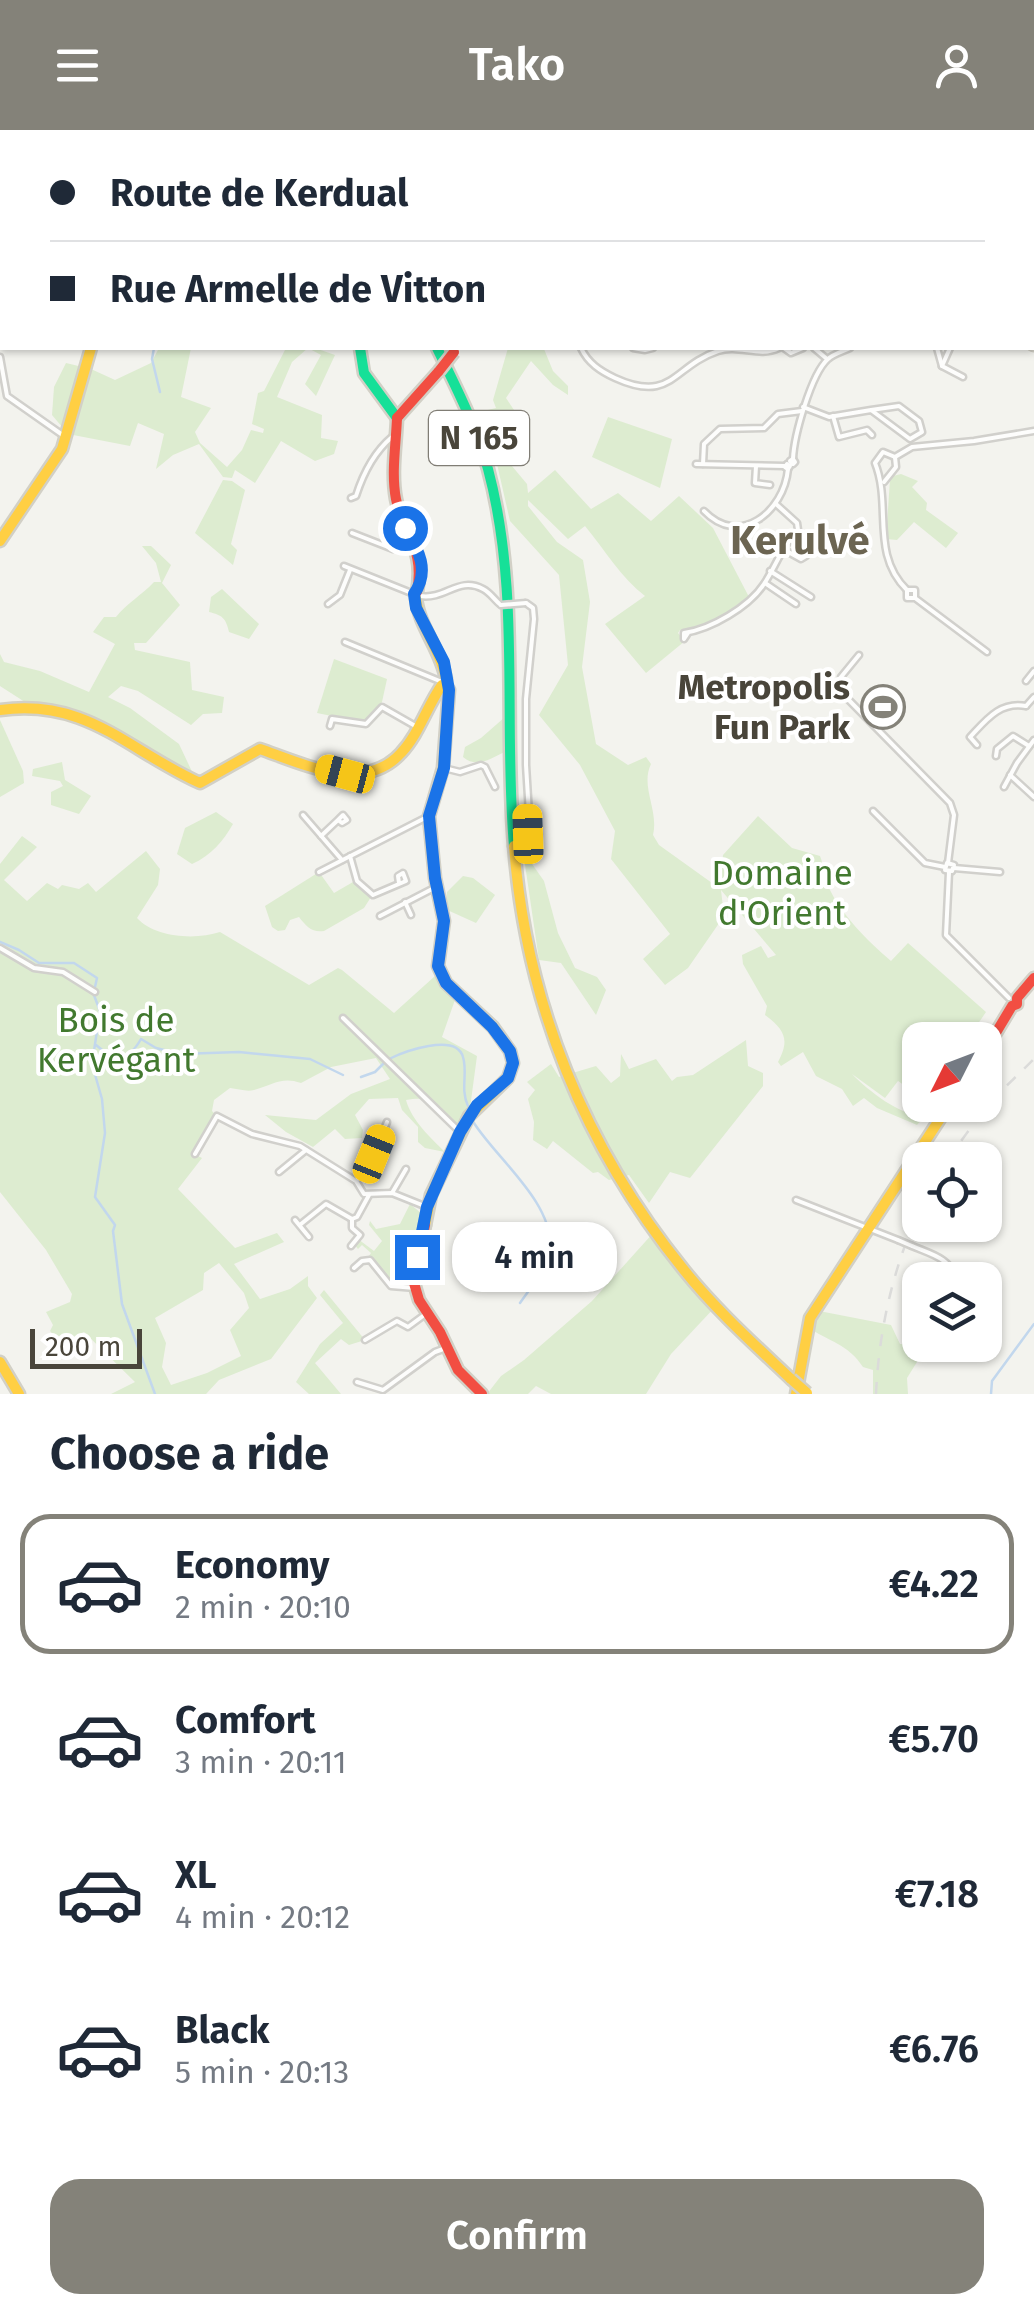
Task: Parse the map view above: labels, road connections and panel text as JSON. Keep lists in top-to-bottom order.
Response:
{
  "streets": {
    "main road": ["N 165"]
  },
  "districts": ["Kerulvé"],
  "parks": ["Domaine d'Orient", "Bois de Kervégant"],
  "places": {
    "sports": ["Metropolis Fun Park"]
  },
  "scale_bar": "200 m",
  "north": "bottom left",
  "page": {
    "header": "Tako",
    "banner": ["Route de Kerdual", "Rue Armelle de Vitton"],
    "bubble": "4 min",
    "scale": "200 m",
    "heading": "Choose a ride",
    "list": [
      {
        "name": "Economy",
        "note": "2 min · 20:10",
        "value": "€4.22"
      },
      {
        "name": "Comfort",
        "note": "3 min · 20:11",
        "value": "€5.70"
      },
      {
        "name": "XL",
        "note": "4 min · 20:12",
        "value": "€7.18"
      },
      {
        "name": "Black",
        "note": "5 min · 20:13",
        "value": "€6.76"
      }
    ],
    "buttons": "Confirm"
  }
}
